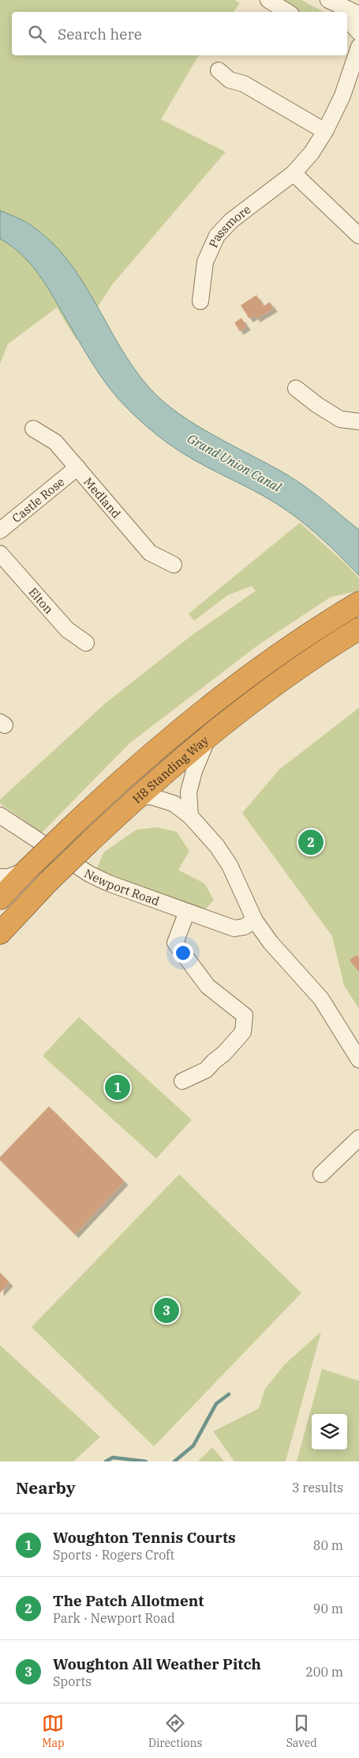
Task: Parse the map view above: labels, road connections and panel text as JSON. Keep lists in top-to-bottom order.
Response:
{
  "streets": {
    "highway": ["H8 Standing Way"],
    "street": [
      "Passmore",
      "Medland",
      "Castle Rose",
      "Elton",
      "Newport Road"
    ]
  },
  "crossings": [
    ["Medland", "Castle Rose"]
  ],
  "water": ["Grand Union Canal"],
  "page": {
    "search": "Search here",
    "pins": ["2", "1", "3"],
    "heading": ["Nearby", "3 results"],
    "list": [
      {
        "mark": "1",
        "name": "Woughton Tennis Courts",
        "note": "Sports · Rogers Croft",
        "value": "80 m"
      },
      {
        "mark": "2",
        "name": "The Patch Allotment",
        "note": "Park · Newport Road",
        "value": "90 m"
      },
      {
        "mark": "3",
        "name": "Woughton All Weather Pitch",
        "note": "Sports",
        "value": "200 m"
      }
    ],
    "nav": ["Map", "Directions", "Saved"]
  }
}
